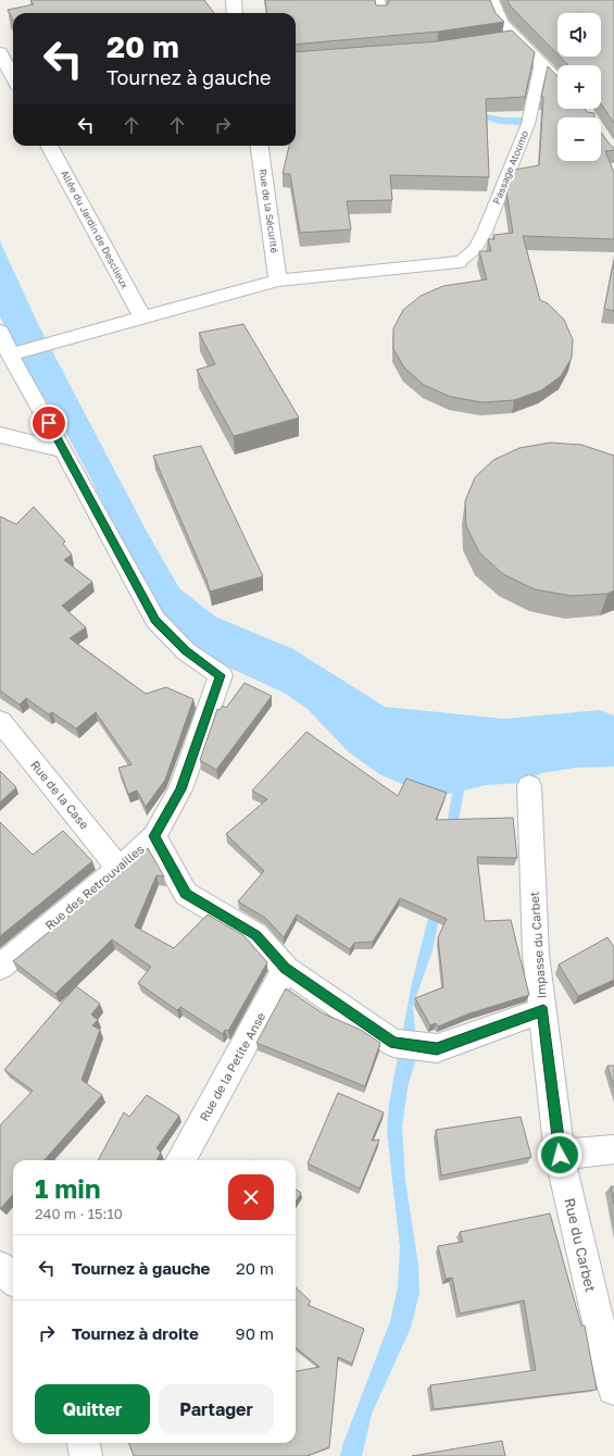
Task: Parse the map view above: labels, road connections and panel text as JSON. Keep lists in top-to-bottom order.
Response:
{
  "streets": {
    "street": [
      "Rue de la Sécurité",
      "Allée du Jardin de Desclieux",
      "Rue de la Case",
      "Rue des Retrouvailles",
      "Impasse du Carbet",
      "Rue de la Petite Anse",
      "Rue du Carbet"
    ],
    "lane": ["Passage Atoumo"]
  },
  "crossings": [
    ["Rue de la Case", "Rue des Retrouvailles"],
    ["Impasse du Carbet", "Rue du Carbet"]
  ],
  "page": {
    "map_buttons": ["+", "−"],
    "turn": ["20 m", "Tournez à gauche"],
    "heading": ["1 min", "240 m · 15:10"],
    "list": [
      {
        "name": "Tournez à gauche",
        "value": "20 m"
      },
      {
        "name": "Tournez à droite",
        "value": "90 m"
      }
    ],
    "buttons": ["Quitter", "Partager"]
  }
}
